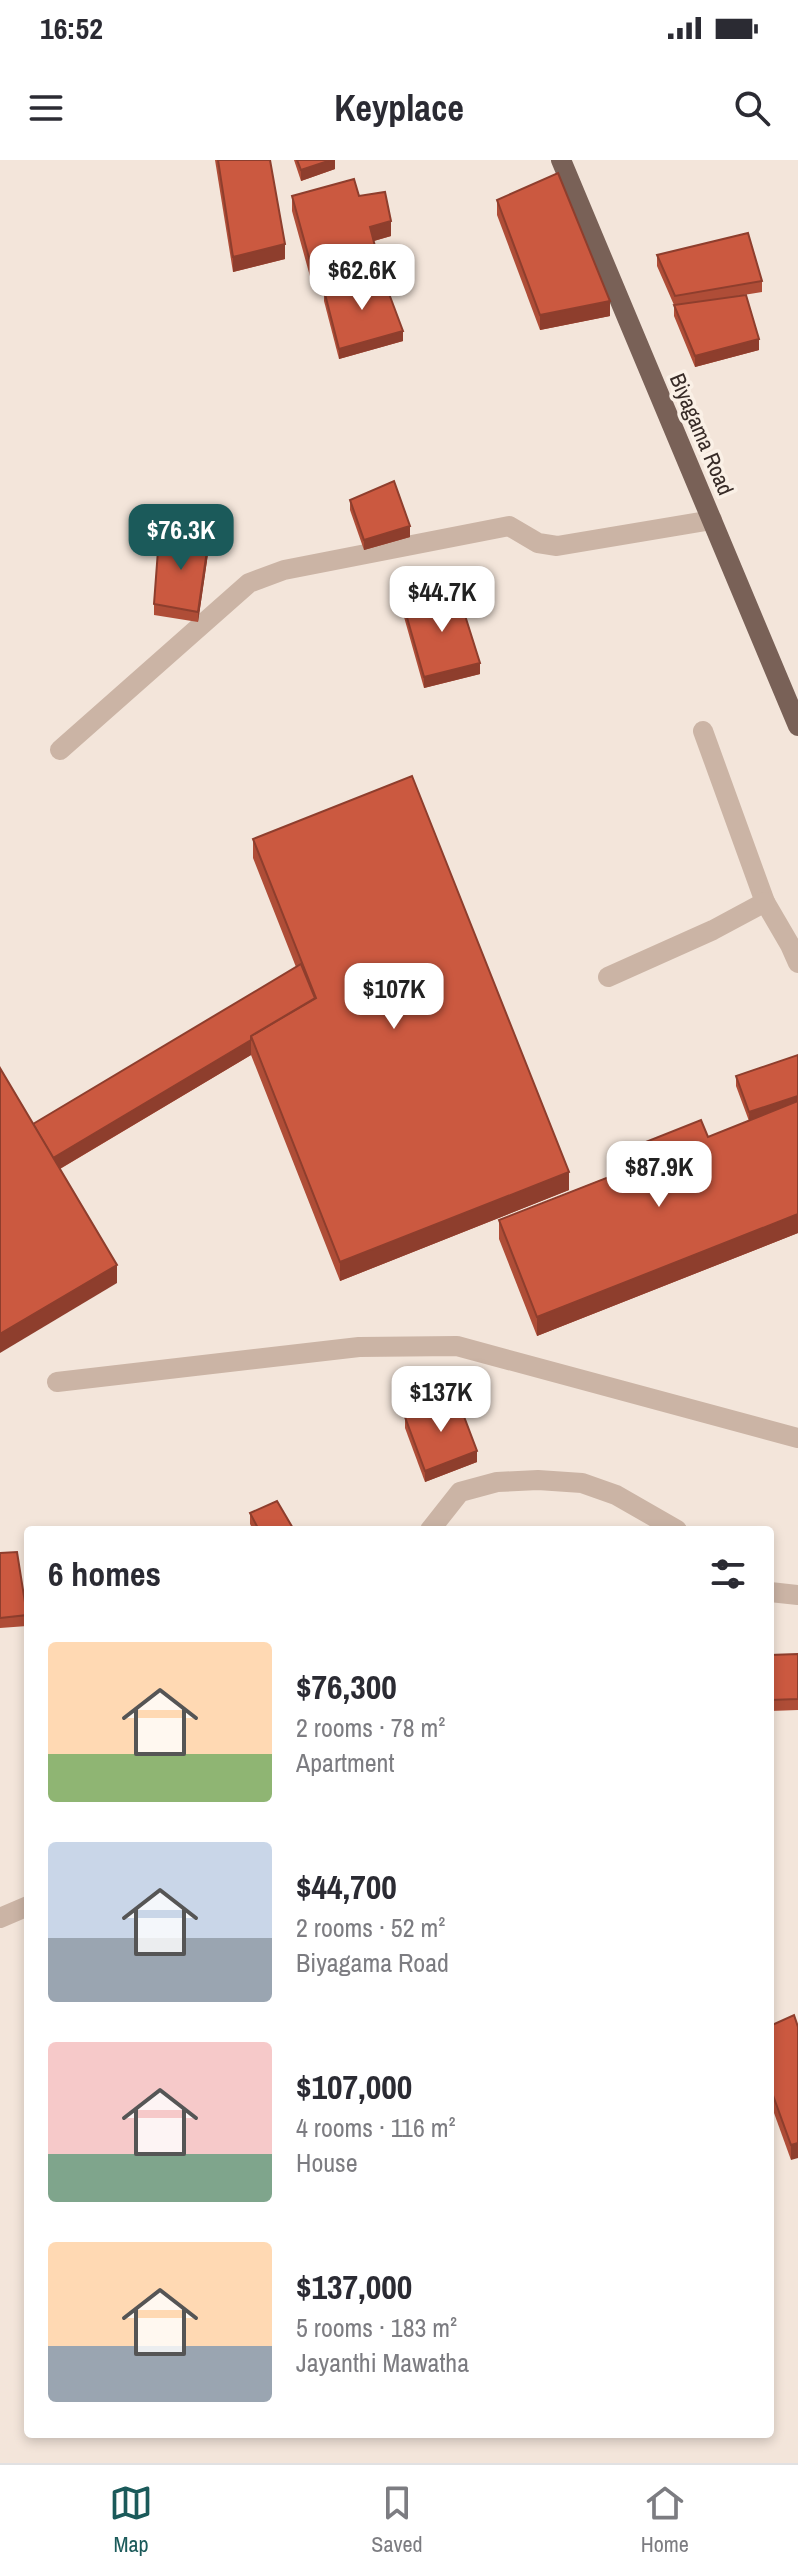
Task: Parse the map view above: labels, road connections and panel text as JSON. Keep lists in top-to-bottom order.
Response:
{
  "streets": {
    "main road": ["Biyagama Road"]
  },
  "page": {
    "status": "16:52",
    "header": "Keyplace",
    "price": [
      "$62.6K",
      "$76.3K",
      "$44.7K",
      "$107K",
      "$87.9K",
      "$137K"
    ],
    "heading": "6 homes",
    "list": [
      {
        "name": "$76,300",
        "note": "2 rooms · 78 m² · Apartment"
      },
      {
        "name": "$44,700",
        "note": "2 rooms · 52 m² · Biyagama Road"
      },
      {
        "name": "$107,000",
        "note": "4 rooms · 116 m² · House"
      },
      {
        "name": "$137,000",
        "note": "5 rooms · 183 m² · Jayanthi Mawatha"
      }
    ],
    "tabs": ["Map", "Saved", "Home"]
  }
}
